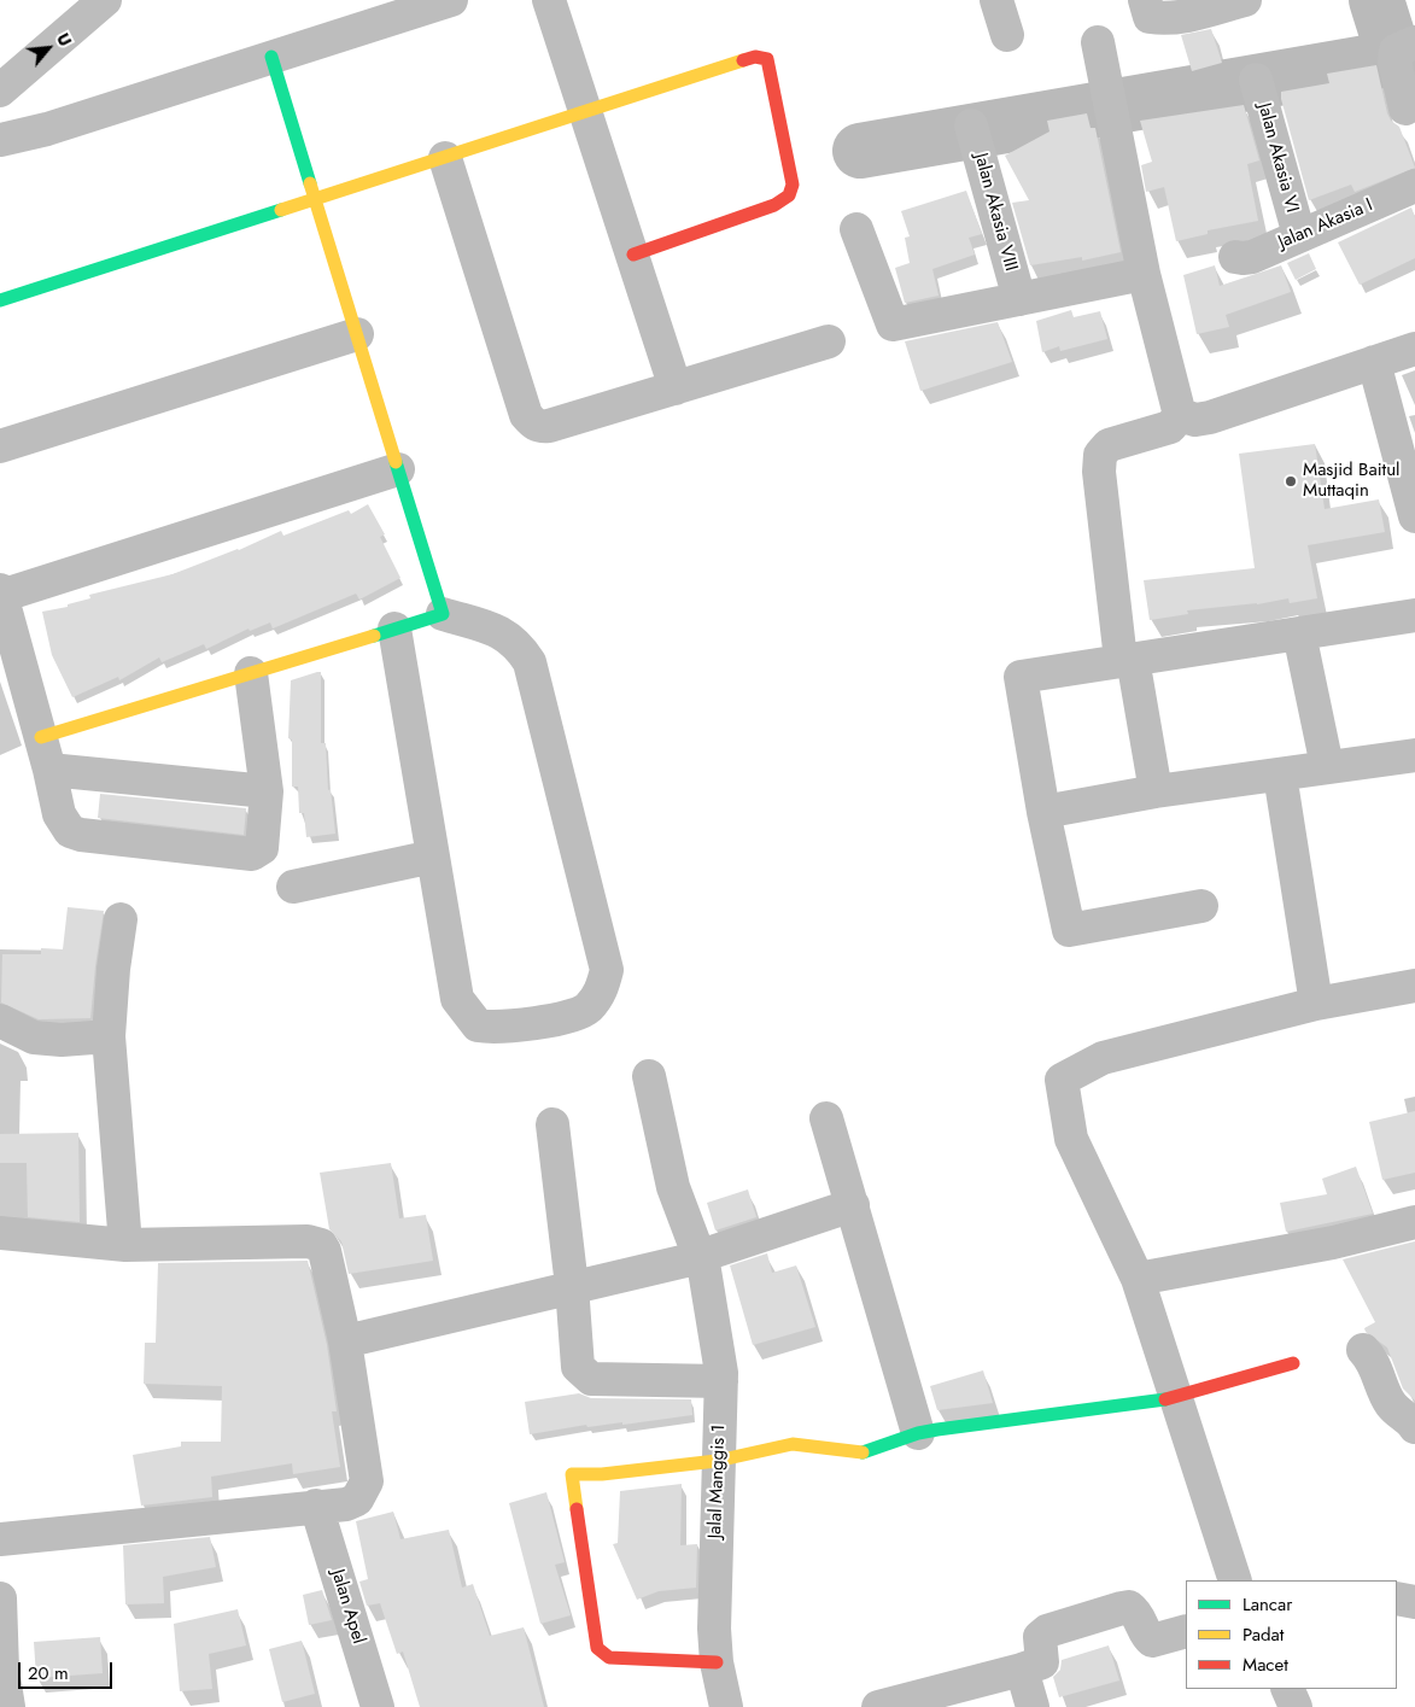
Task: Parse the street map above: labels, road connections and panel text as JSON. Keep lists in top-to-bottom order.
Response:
{
  "streets": {
    "street": [
      "Jalan Akasia VI",
      "Jalan Akasia VIII",
      "Jalan Akasia I",
      "Jalal Manggis 1",
      "Jalan Apel"
    ]
  },
  "crossings": [
    ["Jalan Akasia VI", "Jalan Akasia I"]
  ],
  "places": ["Masjid Baitul Muttaqin"],
  "legend": ["Lancar", "Padat", "Macet"],
  "scale_bar": "20 m",
  "north": "top right"
}
